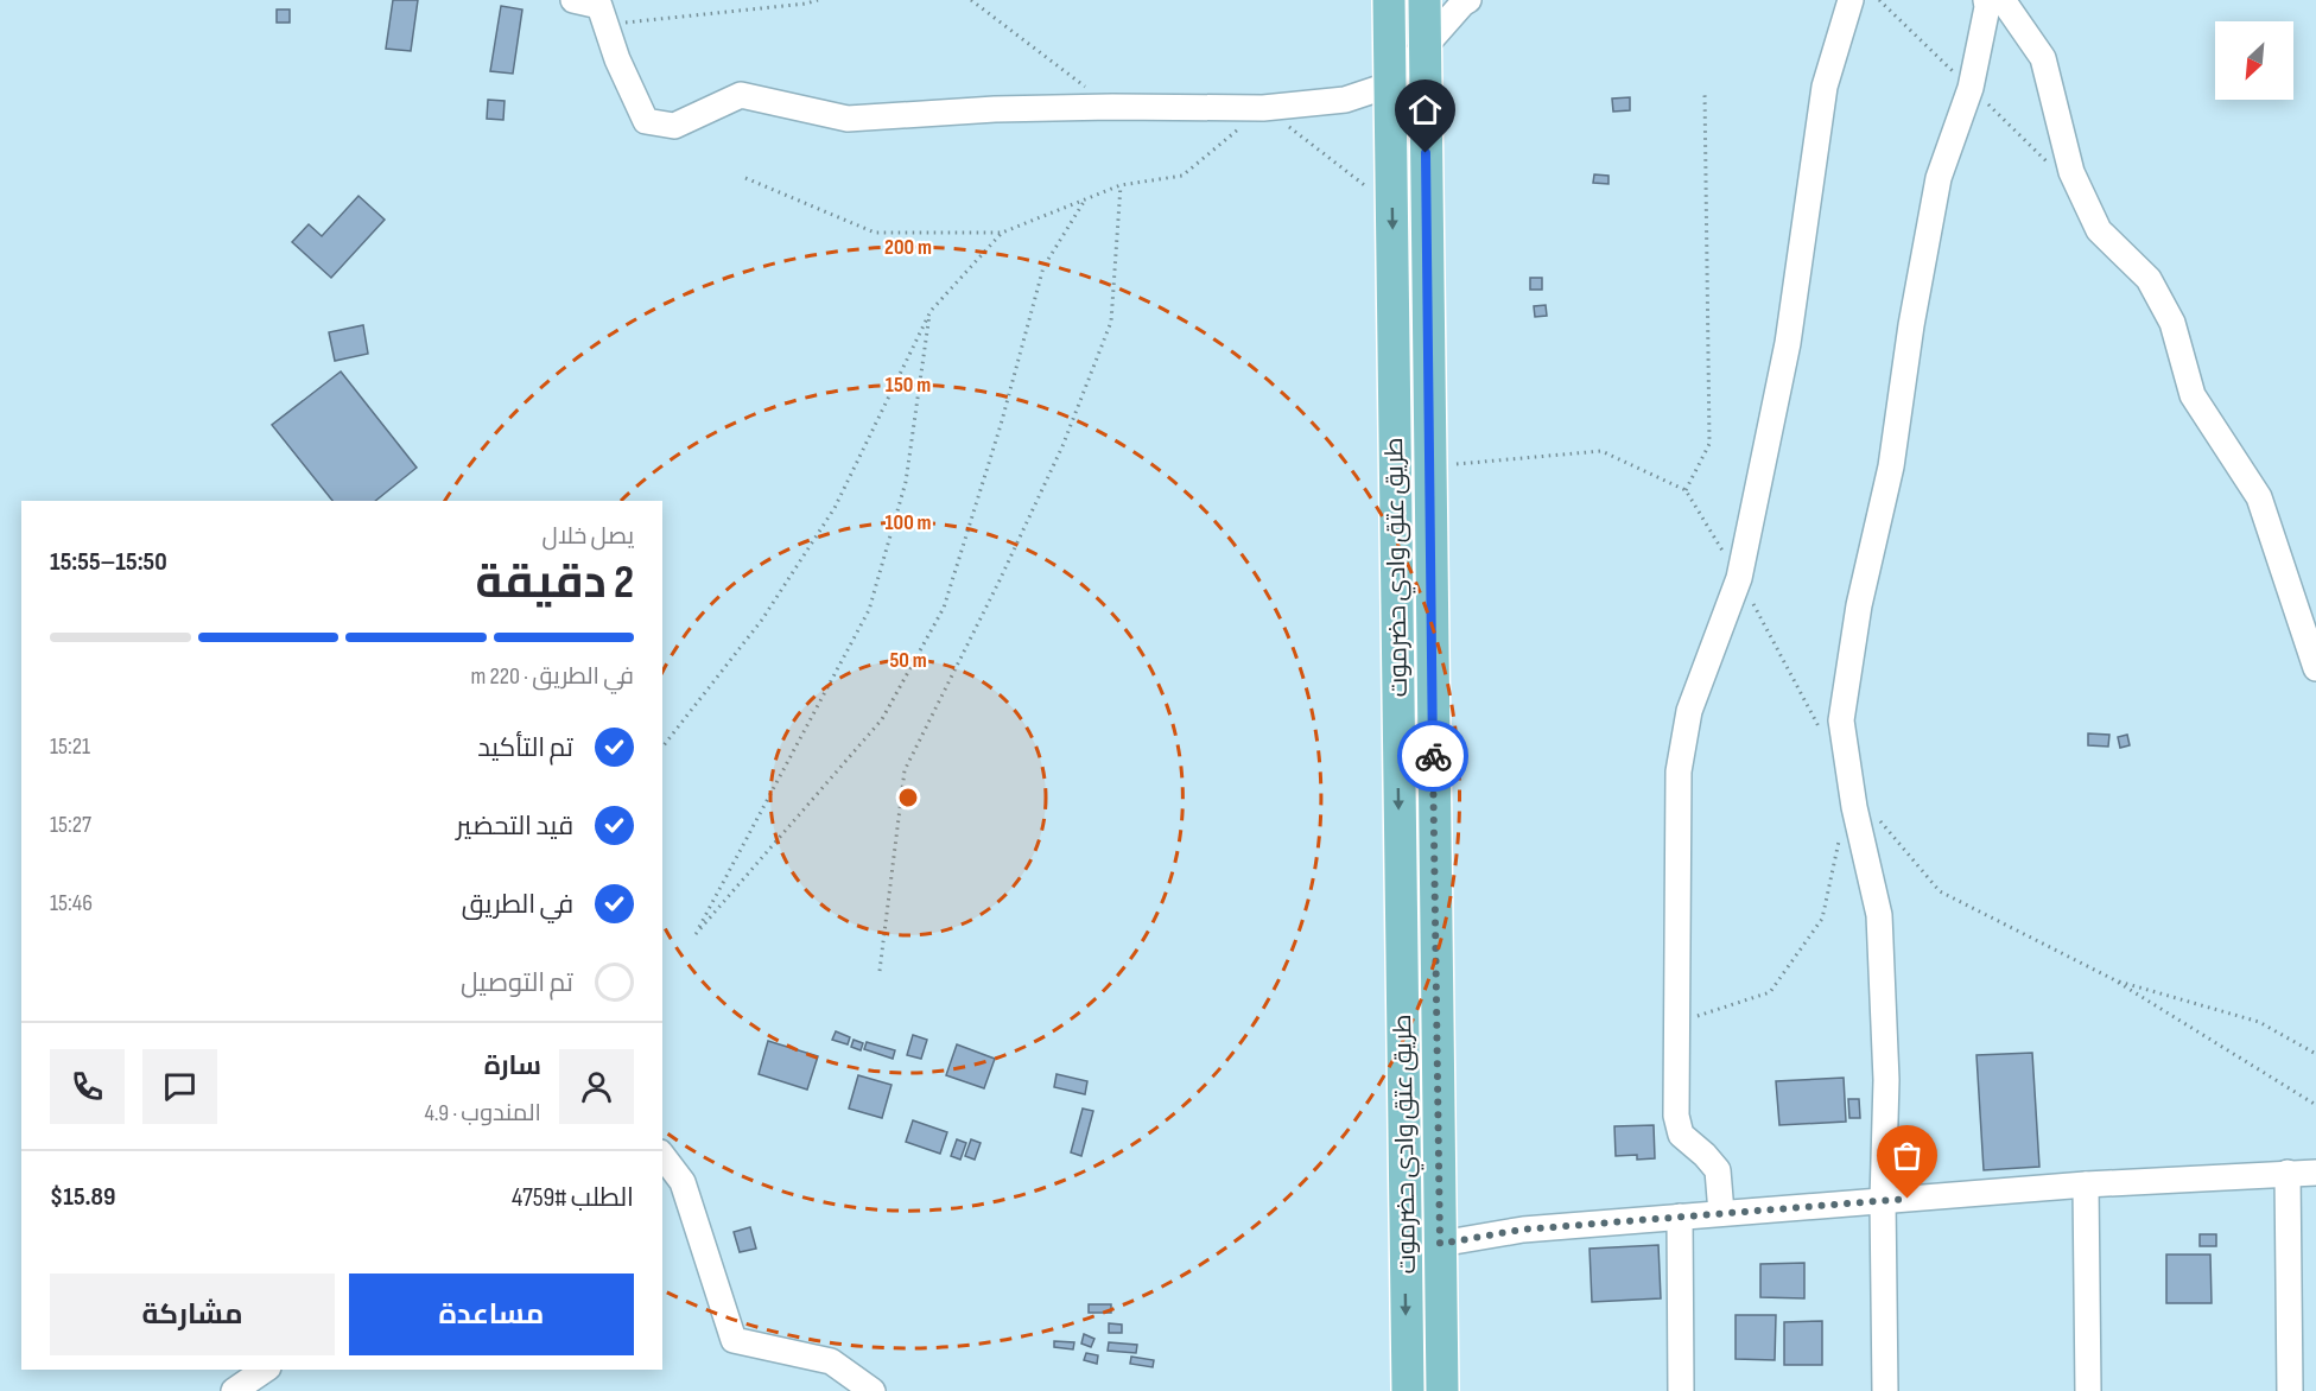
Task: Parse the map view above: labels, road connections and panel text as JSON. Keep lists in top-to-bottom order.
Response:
{
  "streets": {
    "main road": ["طريق عتق وادي حضرموت"]
  },
  "north": "bottom left",
  "page": {
    "heading": ["2 دقيقة", "يصل خلال", "15:50–15:55"],
    "panel": [
      "سارة",
      "المندوب · 4.9",
      "الطلب #4759",
      "$15.89"
    ],
    "bar": "في الطريق · 220 m",
    "list": [
      ["تم التأكيد", "15:21"],
      ["قيد التحضير", "15:27"],
      ["في الطريق", "15:46"],
      "تم التوصيل"
    ],
    "buttons": ["مساعدة", "مشاركة"]
  },
  "rings": [
    "200 m",
    "150 m",
    "100 m",
    "50 m"
  ]
}
